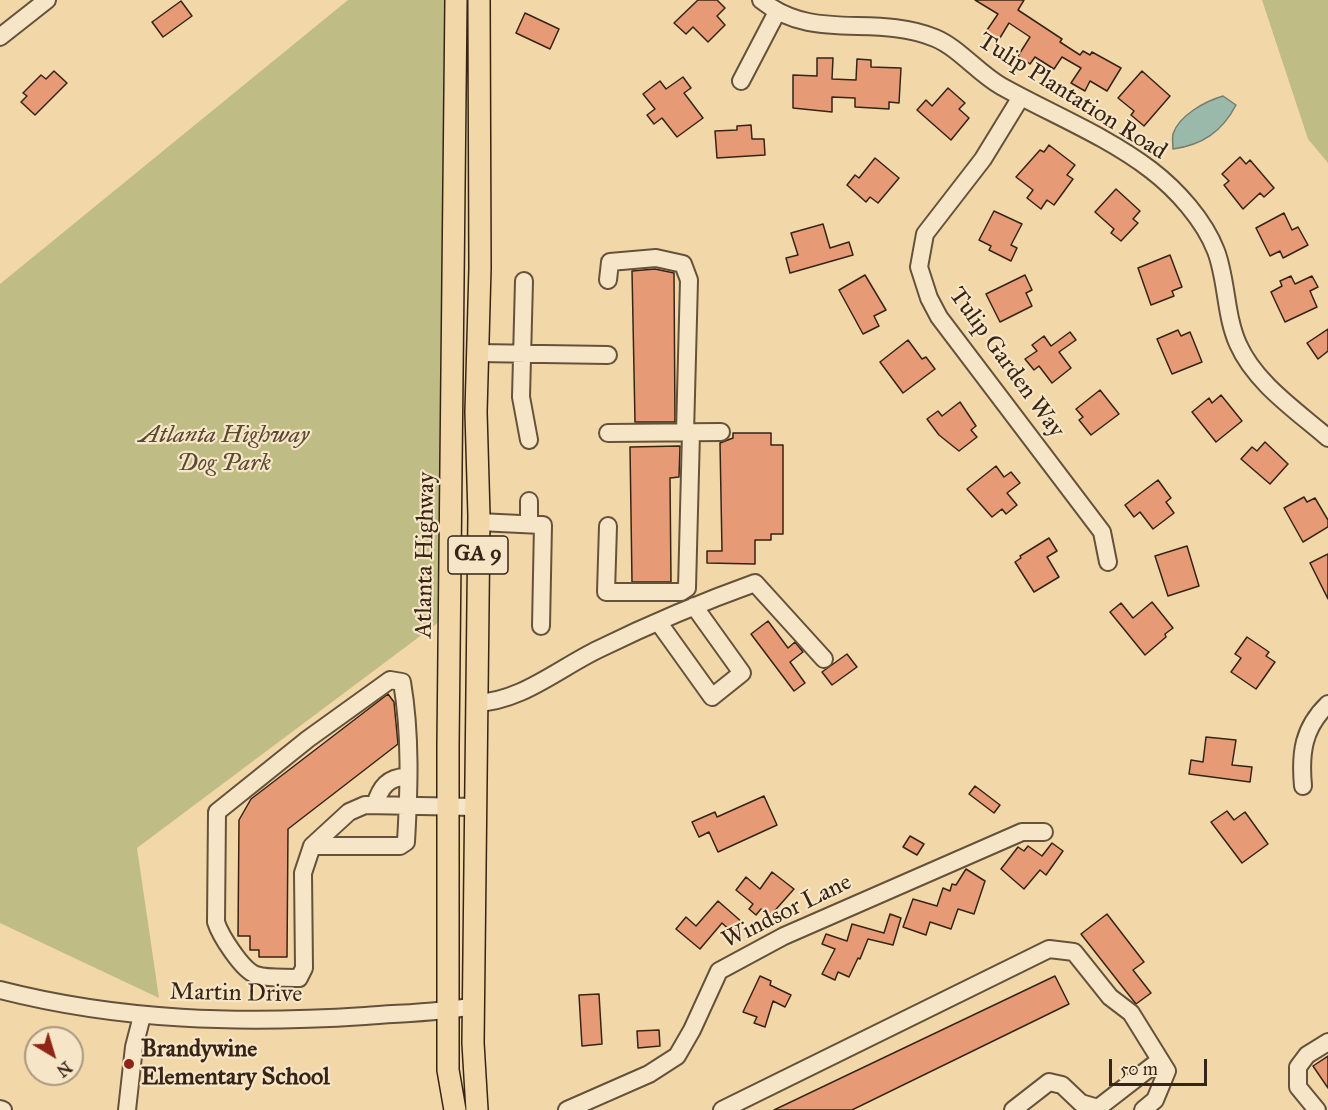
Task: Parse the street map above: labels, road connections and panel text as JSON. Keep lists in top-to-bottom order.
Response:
{
  "streets": {
    "main road": ["Atlanta Highway", "GA 9"],
    "street": [
      "Tulip Plantation Road",
      "Tulip Garden Way",
      "Windsor Lane",
      "Martin Drive"
    ]
  },
  "crossings": [
    ["Tulip Plantation Road", "Tulip Garden Way"],
    ["Atlanta Highway", "Martin Drive"]
  ],
  "parks": ["Atlanta Highway Dog Park"],
  "places": ["Brandywine Elementary School"],
  "scale_bar": "50 m",
  "north": "bottom right"
}
